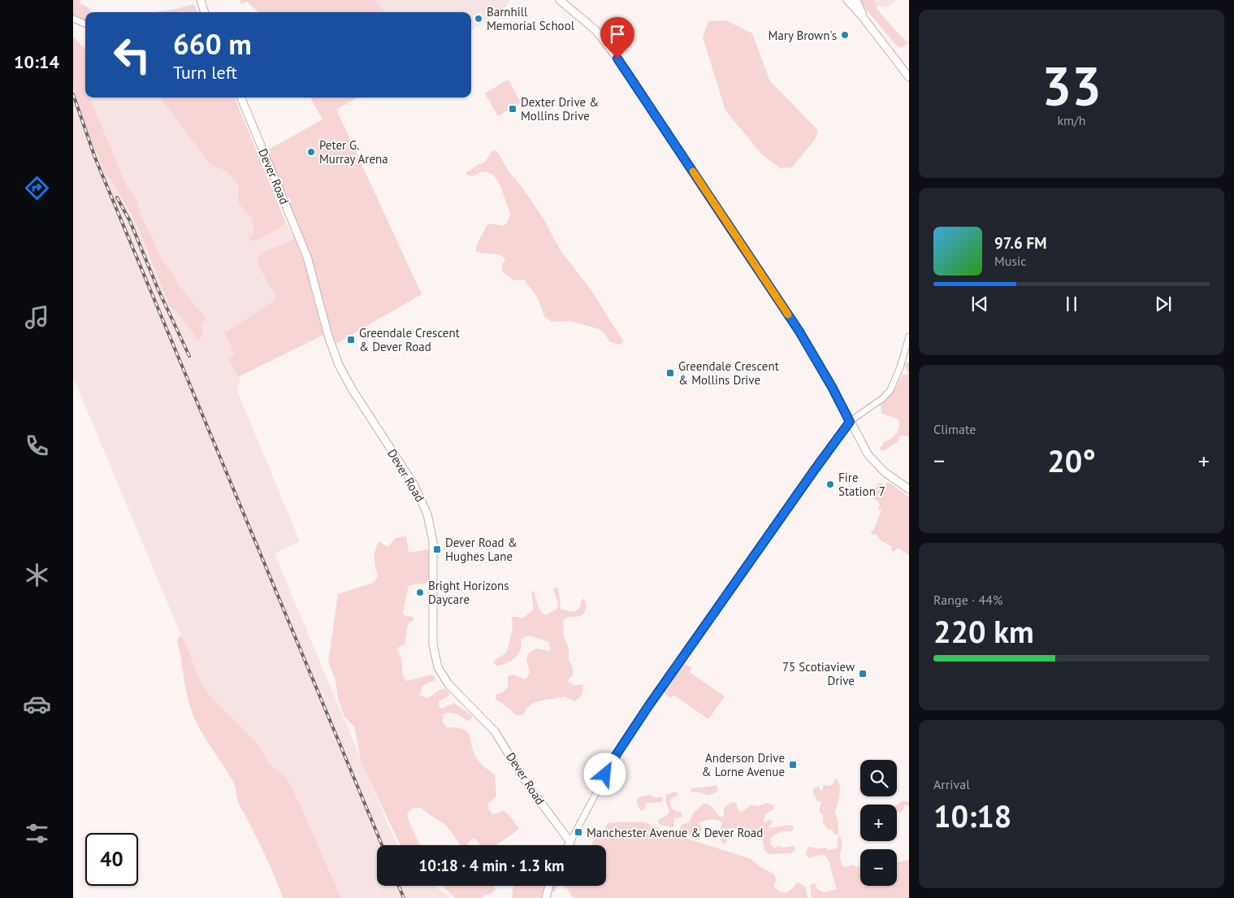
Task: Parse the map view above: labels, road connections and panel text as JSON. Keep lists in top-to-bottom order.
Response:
{
  "streets": {
    "main road": ["Dever Road"]
  },
  "places": {
    "other": [
      "Barnhill Memorial School",
      "Mary Brown's",
      "Peter G. Murray Arena",
      "Fire Station 7",
      "Bright Horizons Daycare"
    ],
    "transit": [
      "Dexter Drive & Mollins Drive",
      "Greendale Crescent & Dever Road",
      "Greendale Crescent & Mollins Drive",
      "Dever Road & Hughes Lane",
      "75 Scotiaview Drive",
      "Anderson Drive & Lorne Avenue",
      "Manchester Avenue & Dever Road"
    ]
  },
  "page": {
    "tabs": "10:14",
    "tile": [
      ["33", "km/h"],
      "Climate",
      ["Range · 44%", "220 km"],
      ["Arrival", "10:18"]
    ],
    "turn": ["660 m", "Turn left"],
    "song": ["97.6 FM", "Music"],
    "heat": ["−", "20°", "+"],
    "map_buttons": ["+", "−"],
    "limit": "40",
    "trip": "10:18 · 4 min · 1.3 km"
  }
}
